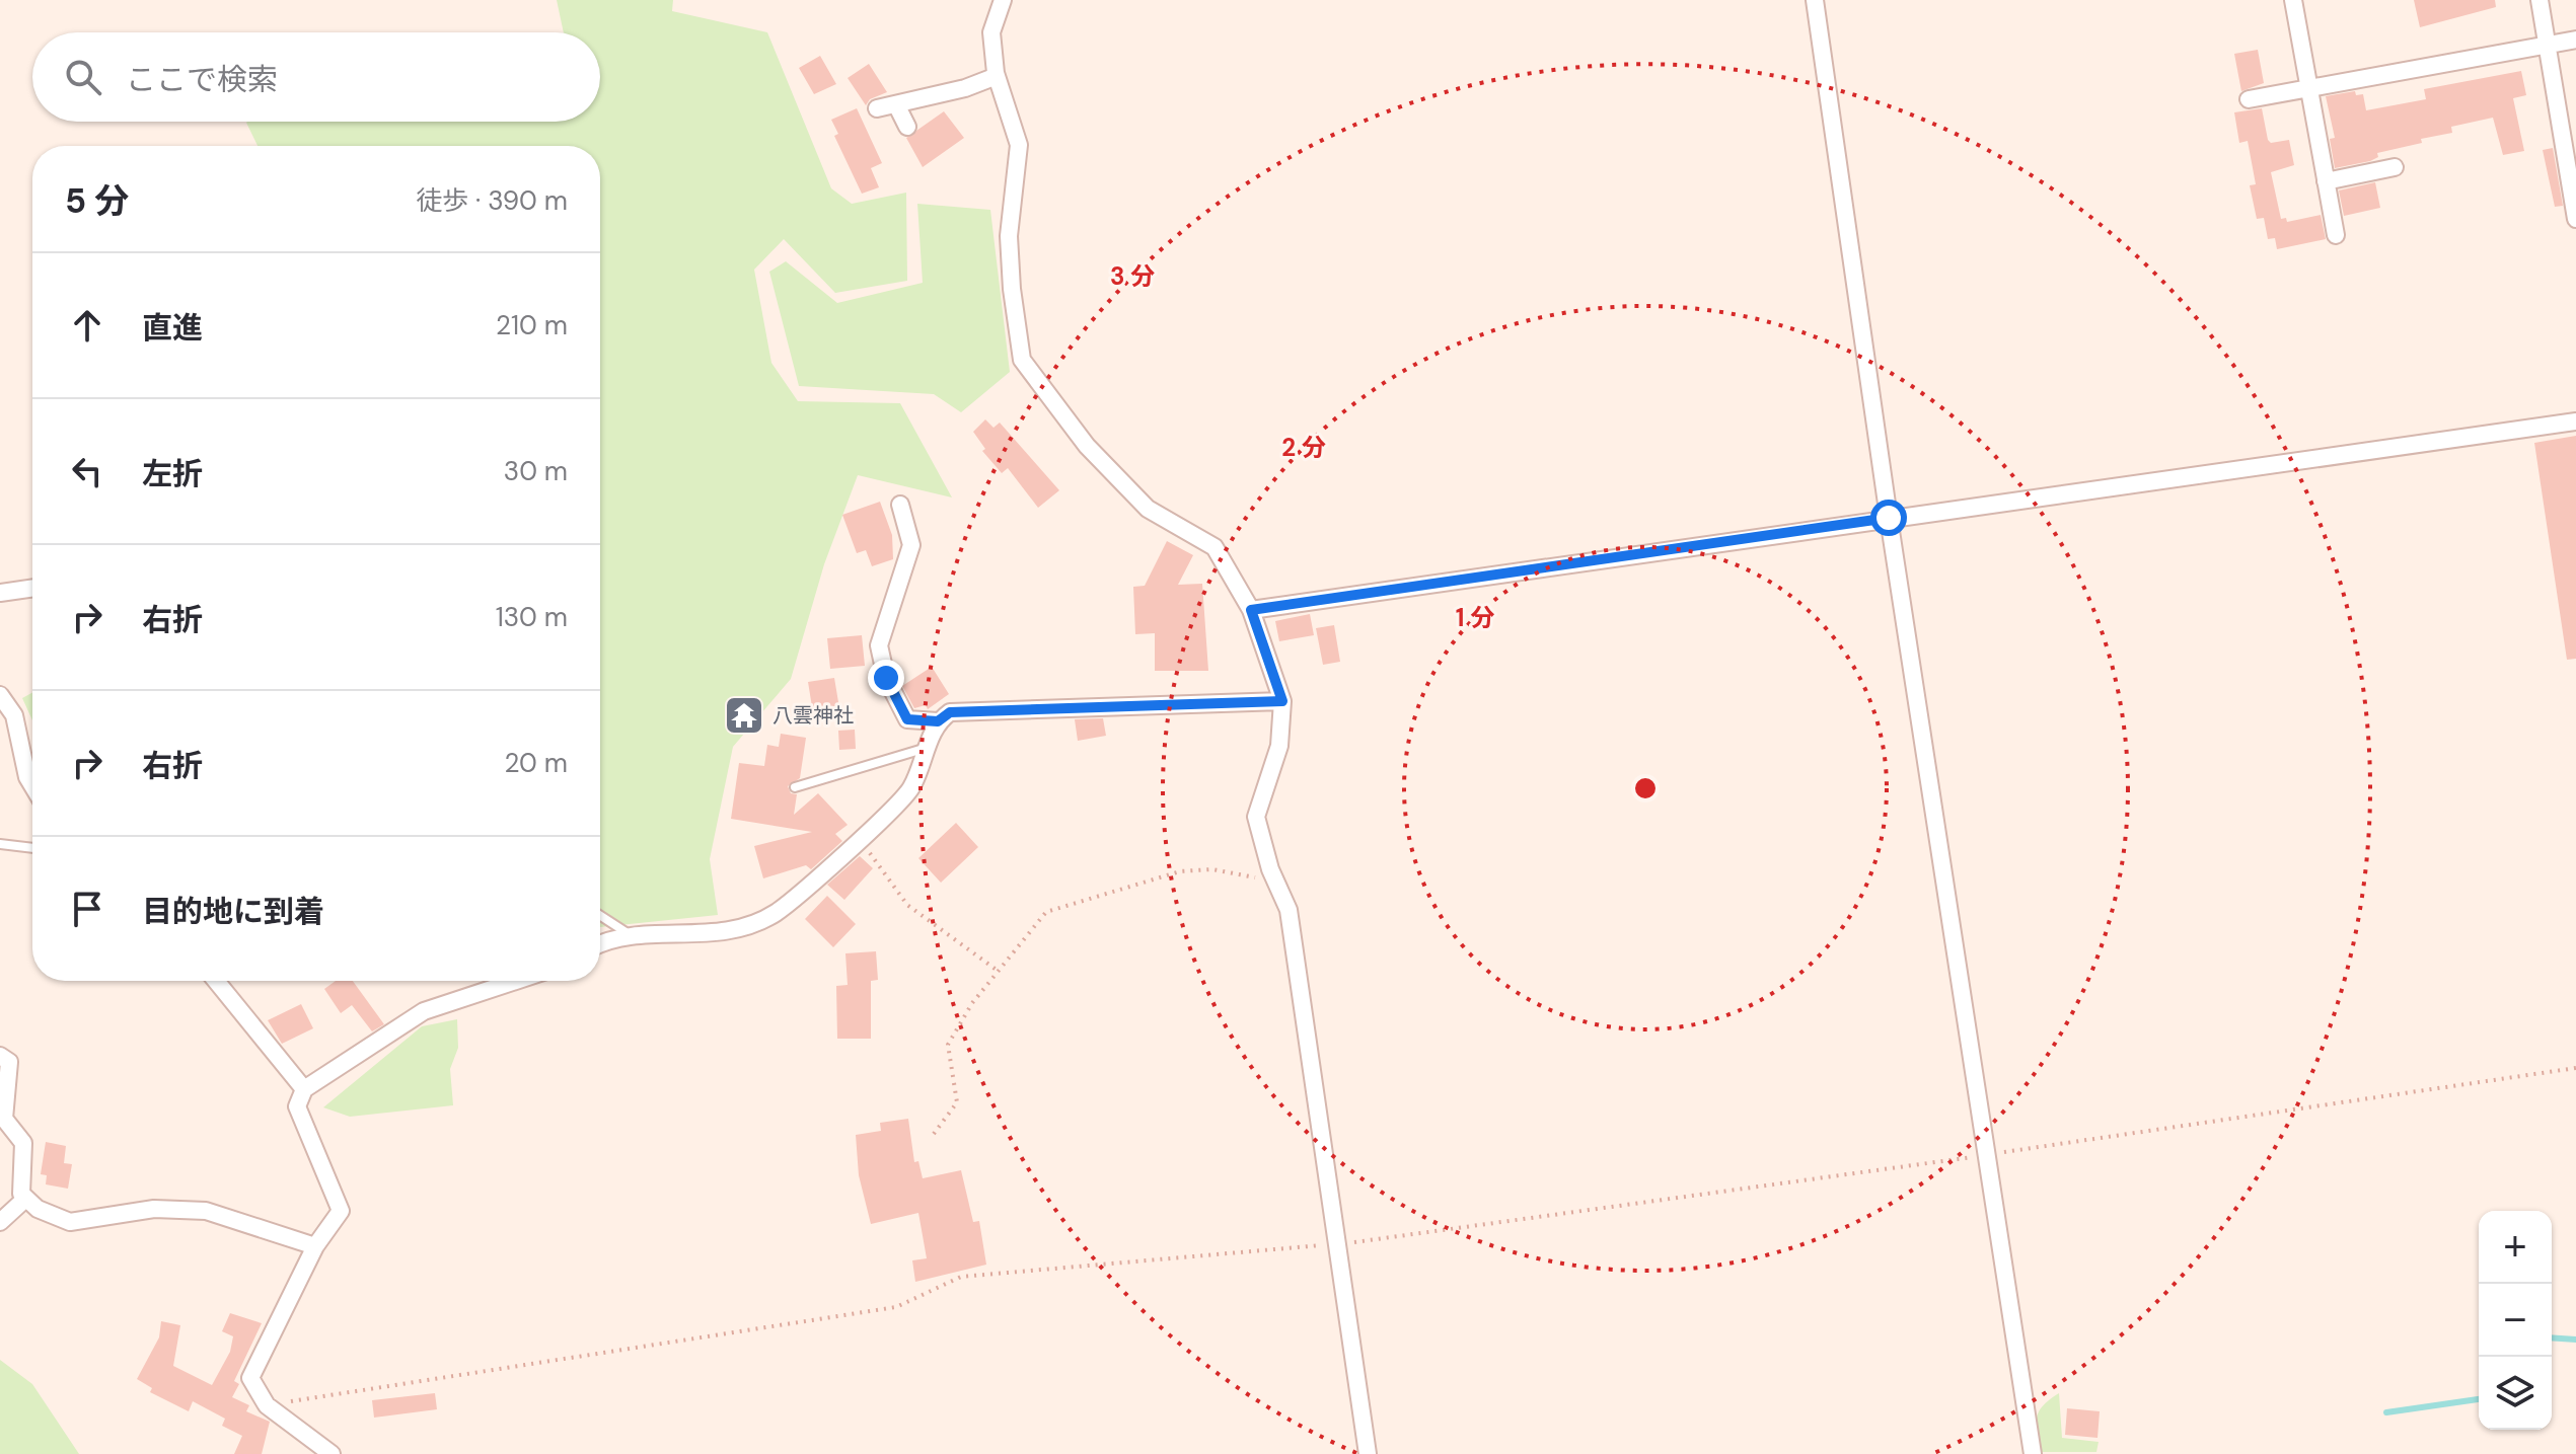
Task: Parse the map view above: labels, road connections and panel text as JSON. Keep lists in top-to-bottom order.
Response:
{
  "places": {
    "temple": ["八雲神社"]
  },
  "page": {
    "search": "ここで検索",
    "heading": ["5 分", "徒歩 · 390 m"],
    "list": [
      ["直進", "210 m"],
      ["左折", "30 m"],
      ["右折", "130 m"],
      ["右折", "20 m"],
      "目的地に到着"
    ],
    "map_buttons": ["+", "−"]
  },
  "rings": ["3 分", "2 分", "1 分"]
}
